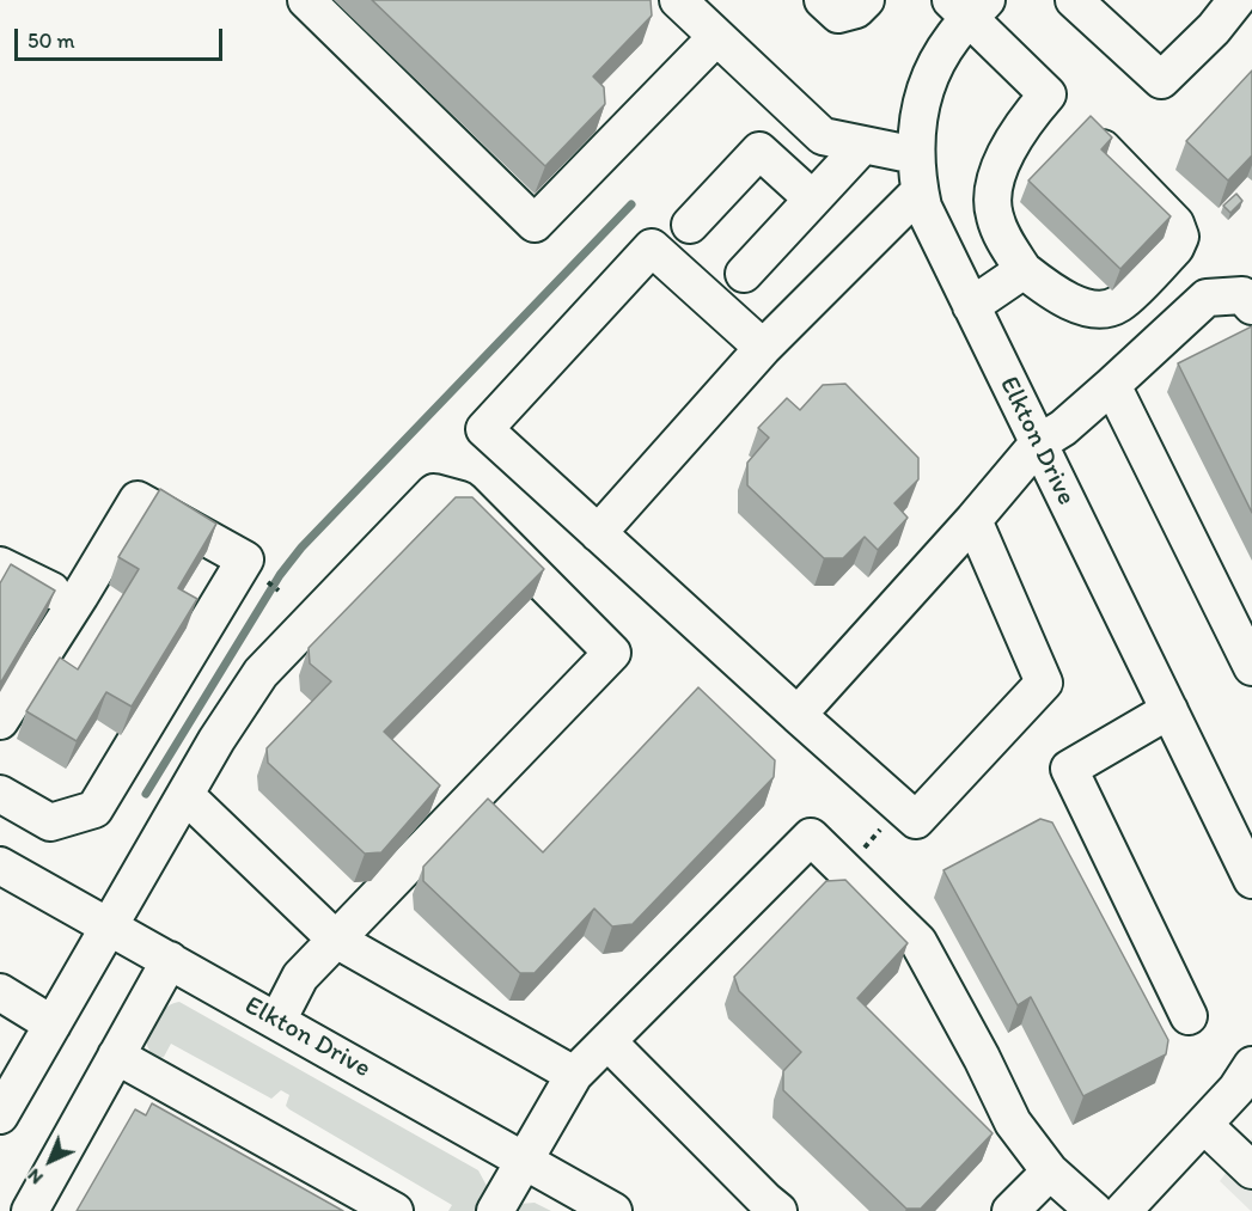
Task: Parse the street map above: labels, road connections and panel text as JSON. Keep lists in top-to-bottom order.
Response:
{
  "streets": {
    "street": ["Elkton Drive"]
  },
  "scale_bar": "50 m",
  "north": "bottom left"
}
